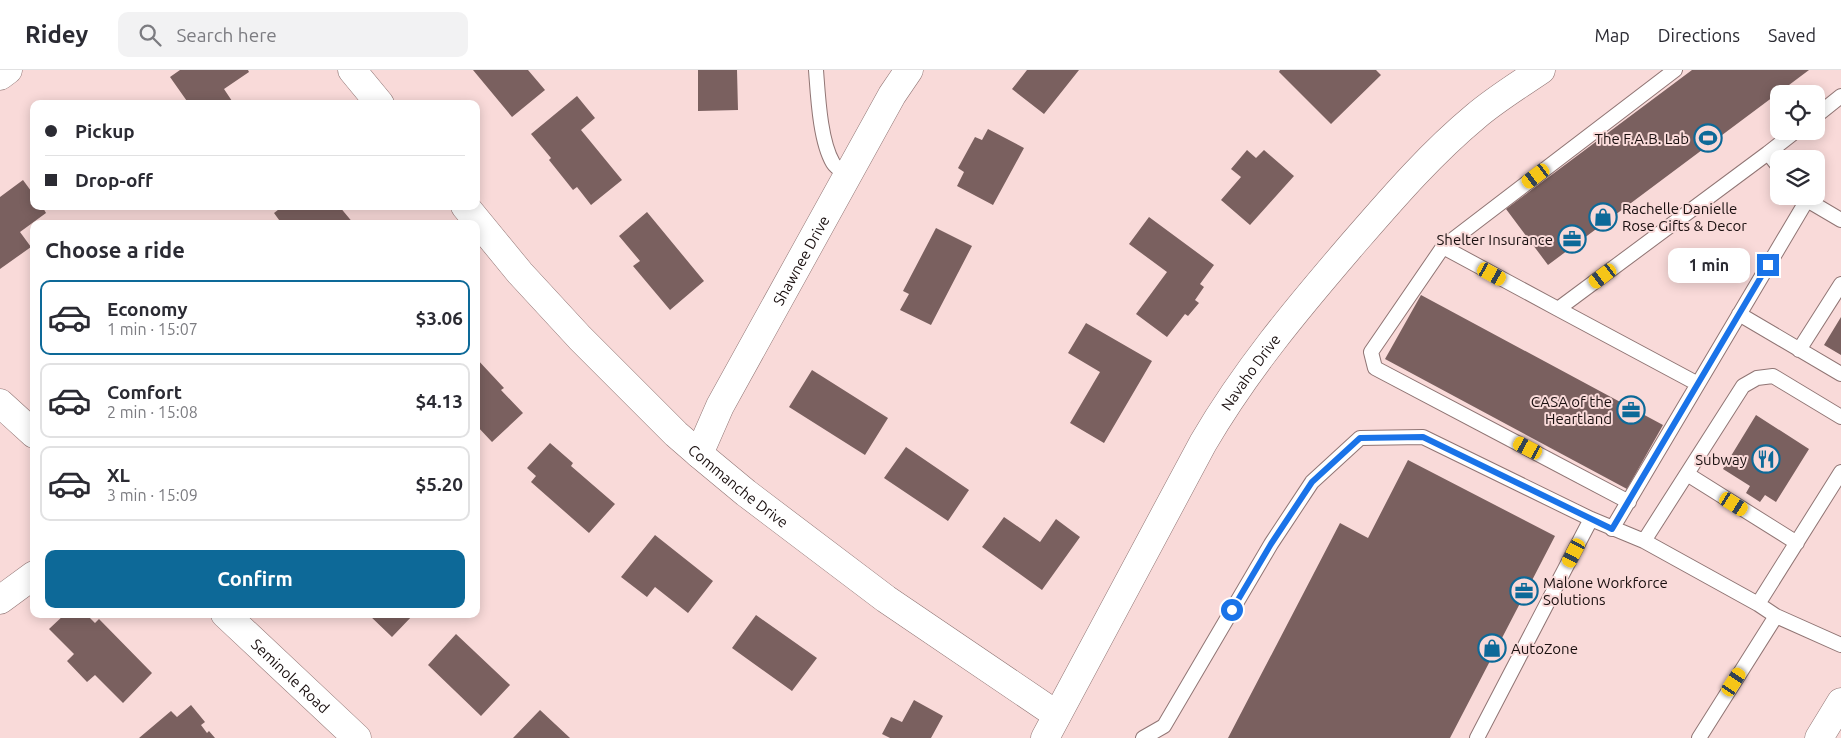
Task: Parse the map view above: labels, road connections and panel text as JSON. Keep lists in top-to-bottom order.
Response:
{
  "streets": {
    "street": [
      "Shawnee Drive",
      "Navaho Drive",
      "Commanche Drive",
      "Seminole Road"
    ]
  },
  "crossings": [
    ["Shawnee Drive", "Commanche Drive"],
    ["Navaho Drive", "Commanche Drive"]
  ],
  "places": {
    "sports": ["The F.A.B. Lab"],
    "shop": ["Rachelle Danielle Rose Gifts & Decor", "AutoZone"],
    "office": ["Shelter Insurance", "CASA of the Heartland", "Malone Workforce Solutions"],
    "restaurant": ["Subway"]
  },
  "page": {
    "header": "Ridey",
    "search": "Search here",
    "nav": ["Map", "Directions", "Saved"],
    "banner": ["Pickup", "Drop-off"],
    "heading": "Choose a ride",
    "bubble": "1 min",
    "list": [
      {
        "name": "Economy",
        "note": "1 min · 15:07",
        "value": "$3.06"
      },
      {
        "name": "Comfort",
        "note": "2 min · 15:08",
        "value": "$4.13"
      },
      {
        "name": "XL",
        "note": "3 min · 15:09",
        "value": "$5.20"
      }
    ],
    "buttons": "Confirm"
  }
}
